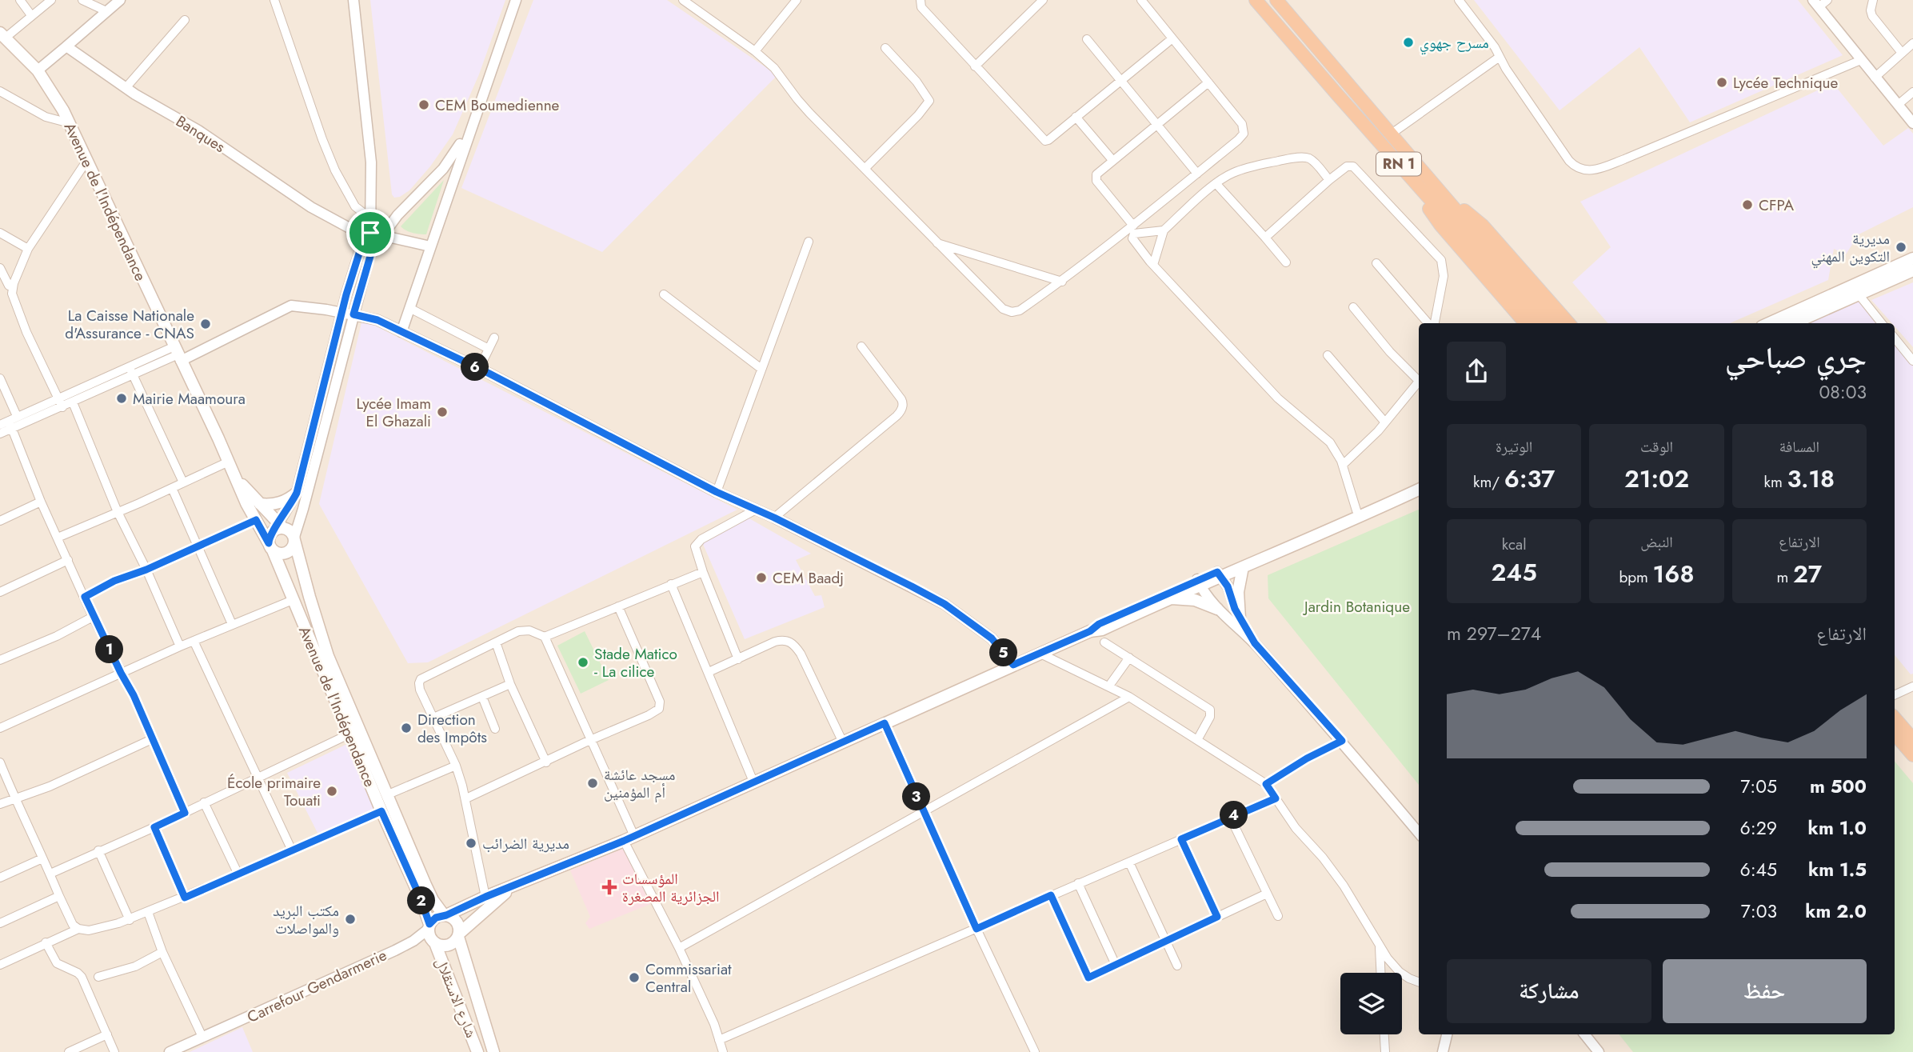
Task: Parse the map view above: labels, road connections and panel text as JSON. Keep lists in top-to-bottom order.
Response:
{
  "streets": {
    "highway": ["RN 1"],
    "main road": ["Avenue de l'Indépendance", "Carrefour Gendarmerie", "شارع الاستقلال"],
    "street": ["Banques"]
  },
  "crossings": [
    ["Avenue de l'Indépendance", "Carrefour Gendarmerie"],
    ["Avenue de l'Indépendance", "شارع الاستقلال"],
    ["Carrefour Gendarmerie", "شارع الاستقلال"]
  ],
  "parks": ["Jardin Botanique"],
  "places": {
    "other": [
      "مسرح جهوي",
      "Lycée Technique",
      "CEM Boumedienne",
      "CFPA",
      "مديرية التكوين المهني",
      "La Caisse Nationale d'Assurance - CNAS",
      "Mairie Maamoura",
      "Lycée Imam El Ghazali",
      "CEM Baadj",
      "Stade Matico - La cilice",
      "Direction des Impôts",
      "مسجد عائشة أم المؤمنين",
      "École primaire Touati",
      "مديرية الضرائب",
      "مكتب البريد والمواصلات",
      "Commissariat Central"
    ],
    "health": ["المؤسسات الجزائرية المصغرة"]
  },
  "page": {
    "heading": ["جري صباحي", "08:03"],
    "pins": [
      "6",
      "1",
      "5",
      "3",
      "4",
      "2"
    ],
    "stats": [
      ["المسافة", "3.18 km"],
      ["الوقت", "21:02"],
      ["الوتيرة", "6:37 /km"],
      ["الارتفاع", "27 m"],
      ["النبض", "168 bpm"],
      ["kcal", "245"]
    ],
    "chart": ["الارتفاع", "274–297 m"],
    "list": [
      {
        "name": "500 m",
        "note": "7:05"
      },
      {
        "name": "1.0 km",
        "note": "6:29"
      },
      {
        "name": "1.5 km",
        "note": "6:45"
      },
      {
        "name": "2.0 km",
        "note": "7:03"
      }
    ],
    "buttons": ["حفظ", "مشاركة"]
  }
}
